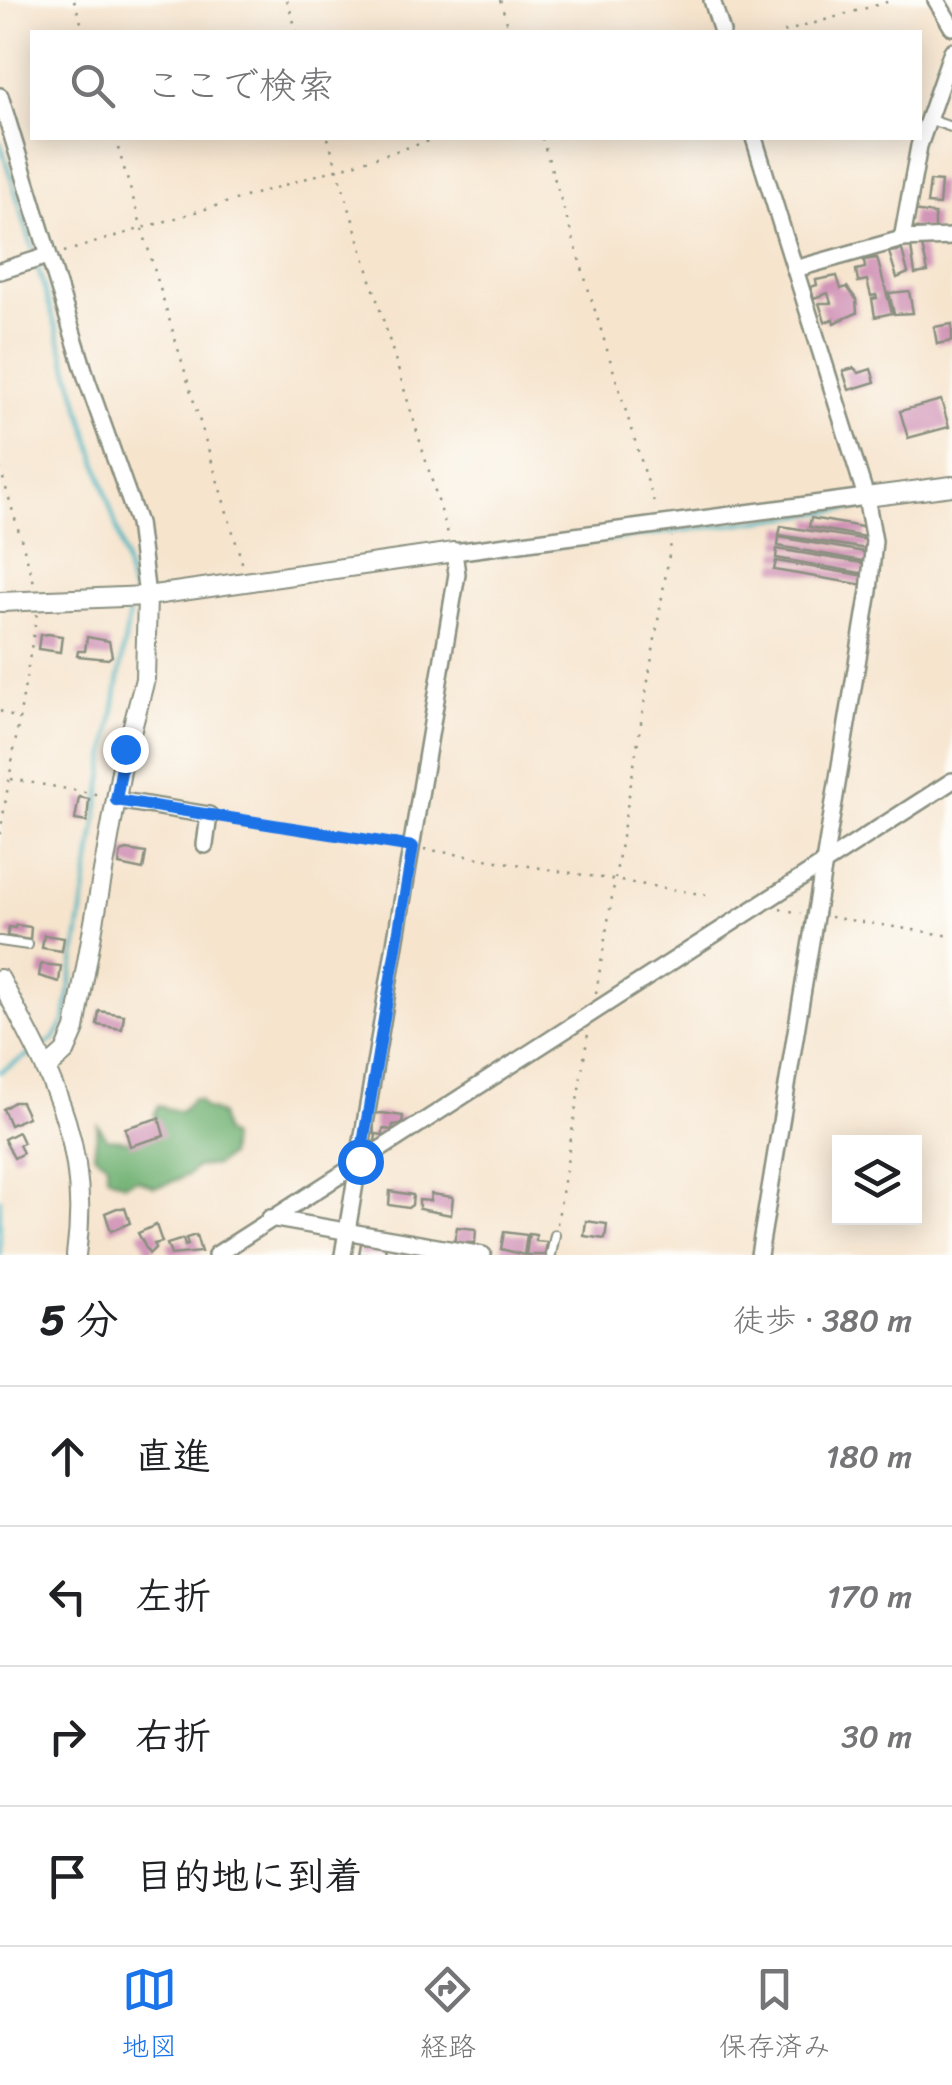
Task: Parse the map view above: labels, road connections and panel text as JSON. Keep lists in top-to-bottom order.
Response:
{
  "page": {
    "search": "ここで検索",
    "heading": ["5 分", "徒歩 · 380 m"],
    "list": [
      ["直進", "180 m"],
      ["左折", "170 m"],
      ["右折", "30 m"],
      "目的地に到着"
    ],
    "nav": ["地図", "経路", "保存済み"]
  }
}
